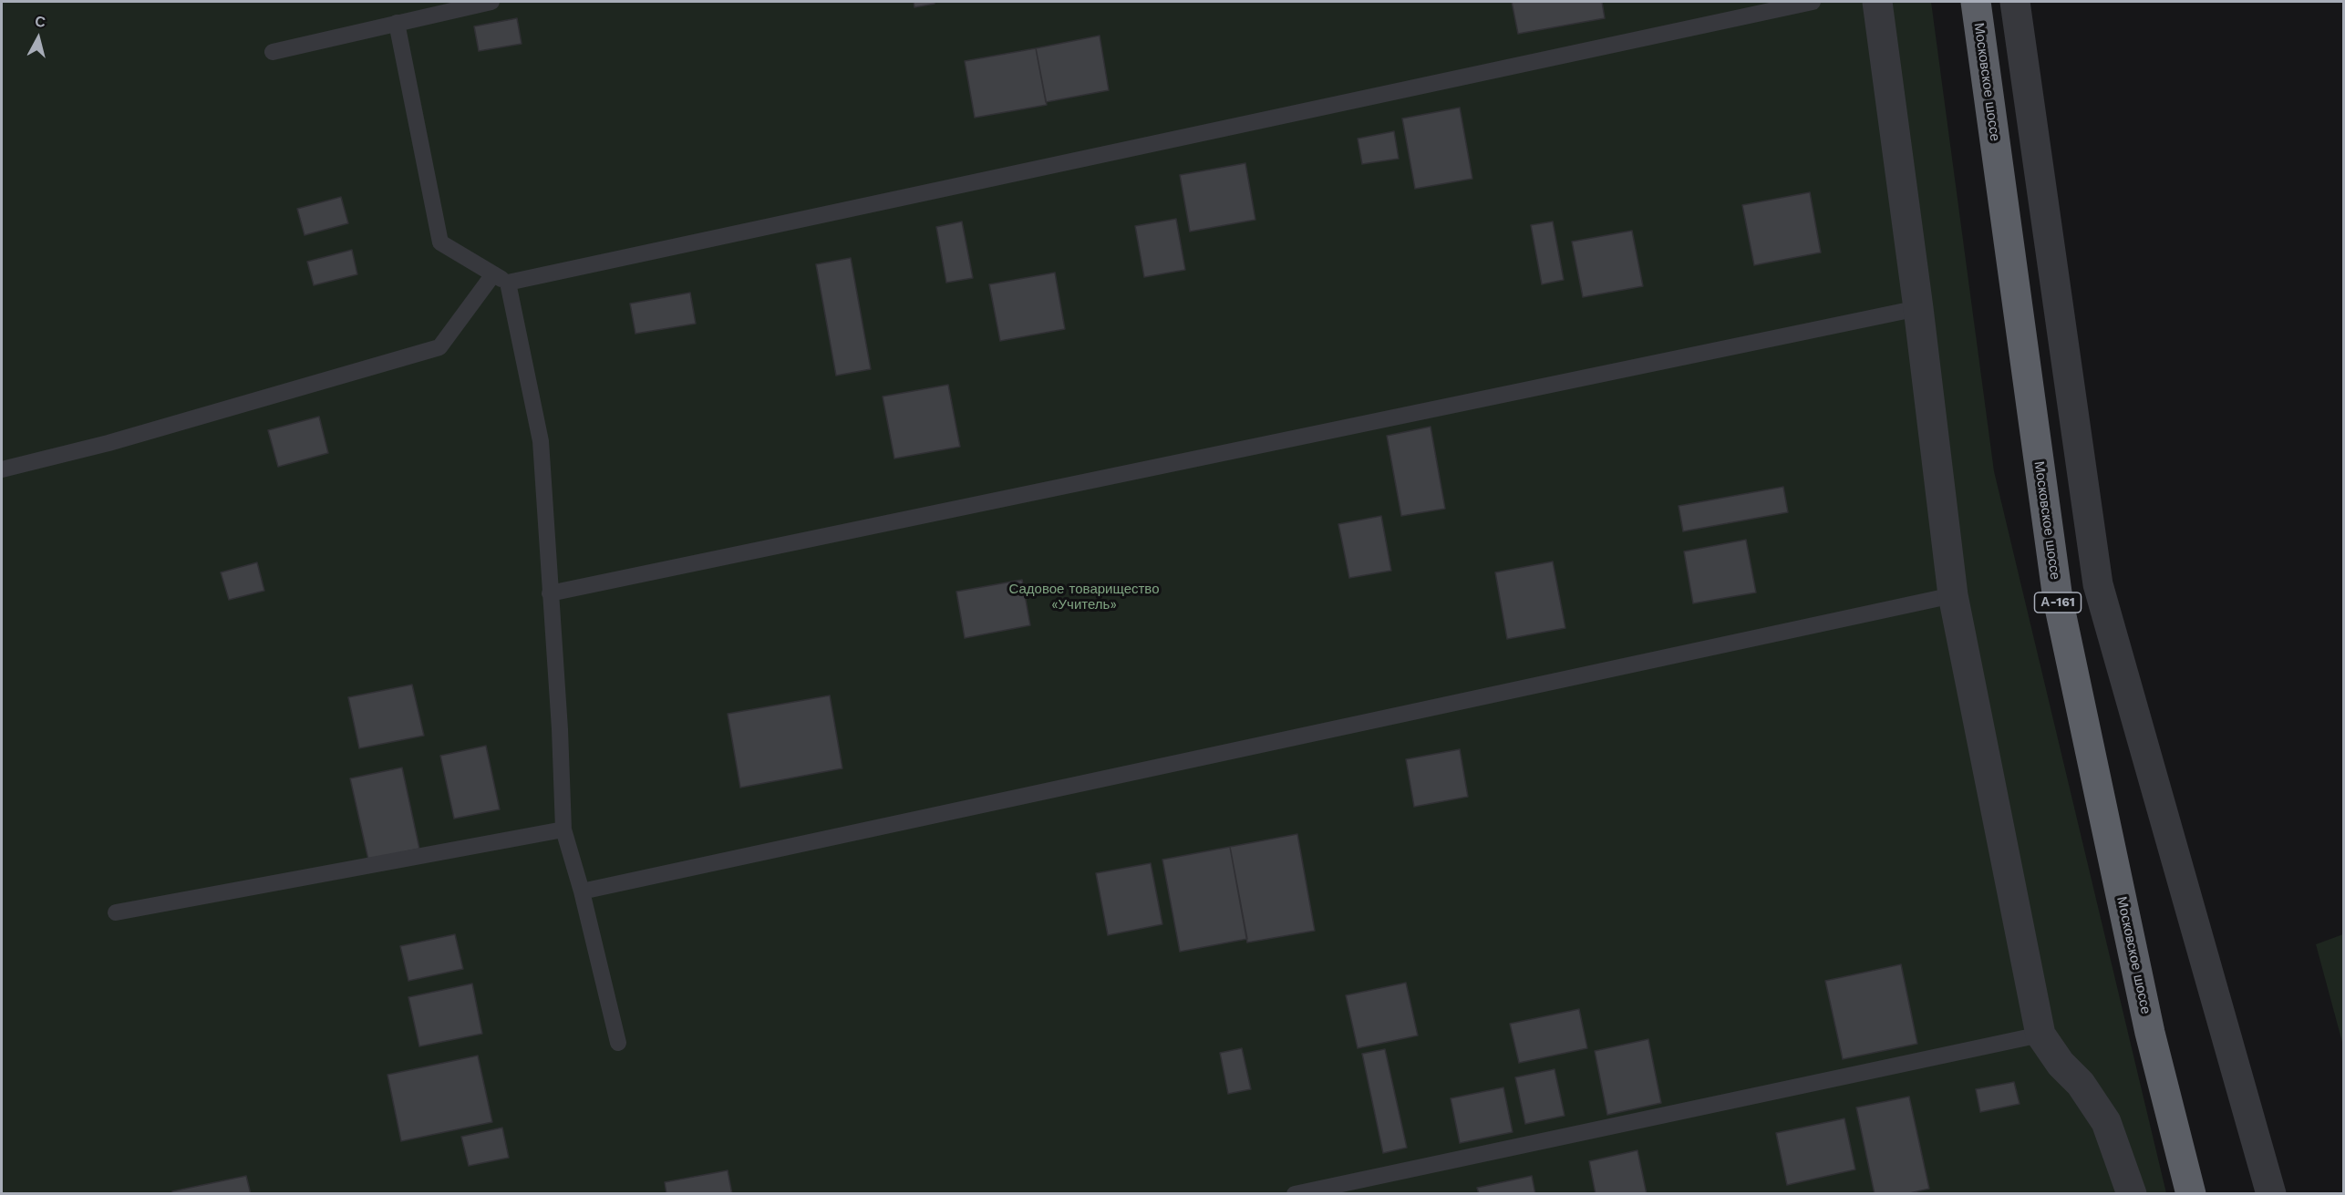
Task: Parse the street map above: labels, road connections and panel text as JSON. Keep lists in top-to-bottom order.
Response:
{
  "streets": {
    "highway": ["Московское шоссе", "А-161"]
  },
  "parks": ["Садовое товарищество «Учитель»"],
  "north": "top"
}
